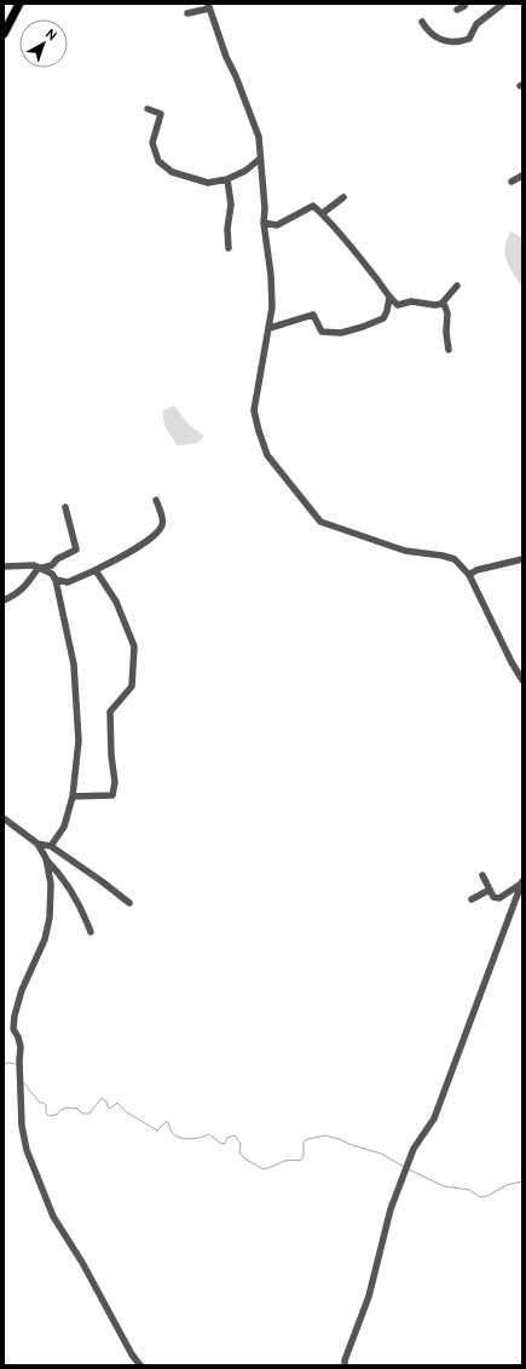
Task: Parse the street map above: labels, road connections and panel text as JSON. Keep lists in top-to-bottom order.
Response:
{
  "north": "top right"
}
